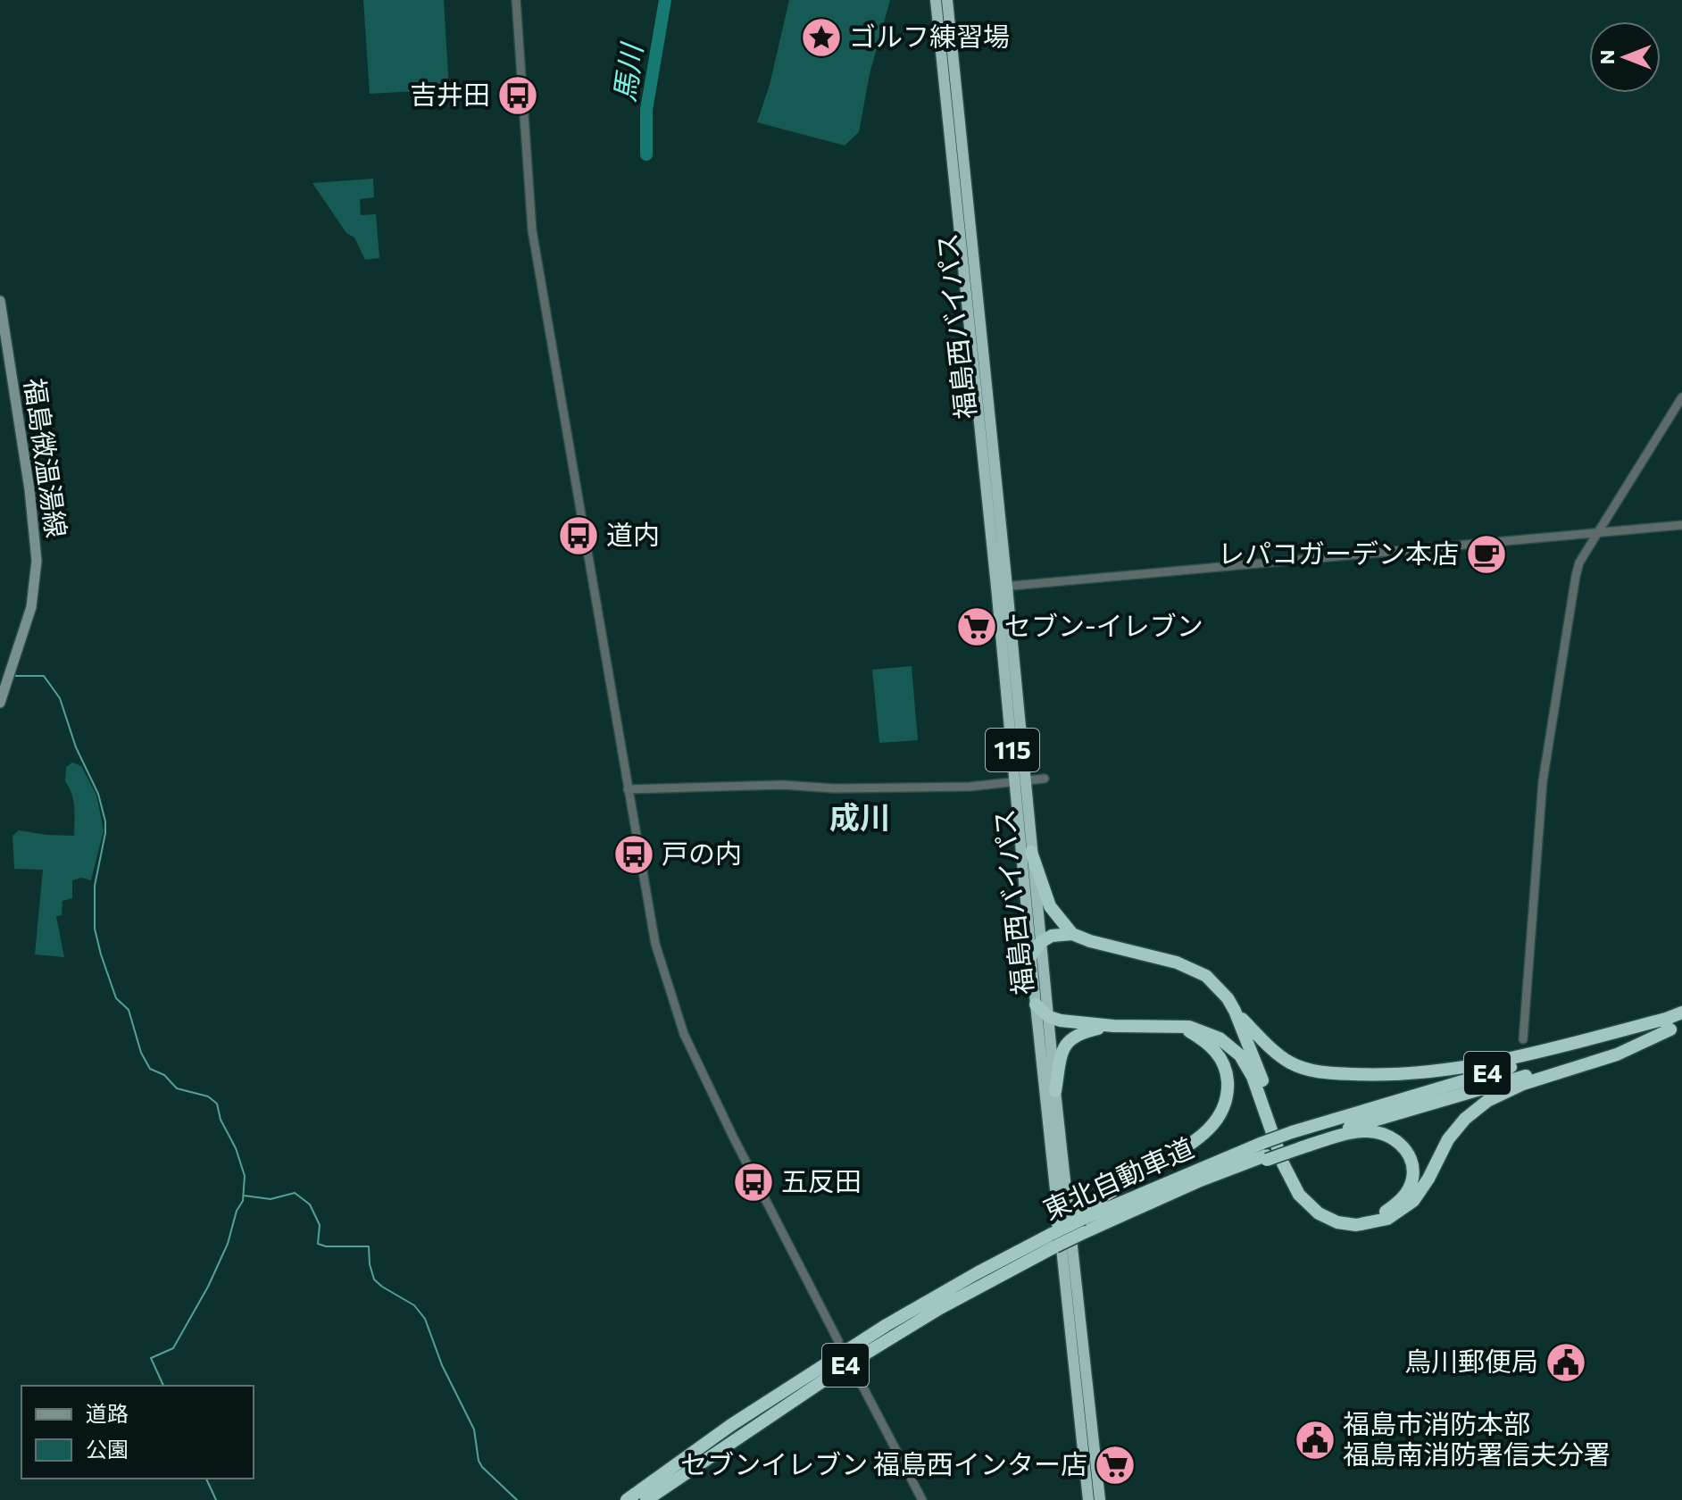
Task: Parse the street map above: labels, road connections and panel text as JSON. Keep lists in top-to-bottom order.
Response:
{
  "streets": {
    "highway": [
      "福島西バイパス",
      "115",
      "E4",
      "東北自動車道"
    ],
    "main road": ["福島微温湯線"]
  },
  "crossings": [
    ["E4", "東北自動車道"]
  ],
  "districts": ["成川"],
  "water": ["馬川"],
  "places": {
    "place": ["ゴルフ練習場"],
    "bus stop": [
      "吉井田",
      "道内",
      "戸の内",
      "五反田"
    ],
    "cafe": ["レパコガーデン本店"],
    "supermarket": ["セブン-イレブン", "セブンイレブン 福島西インター店"],
    "public building": ["鳥川郵便局", "福島市消防本部 福島南消防署信夫分署"]
  },
  "legend": ["道路", "公園"],
  "north": "left"
}
